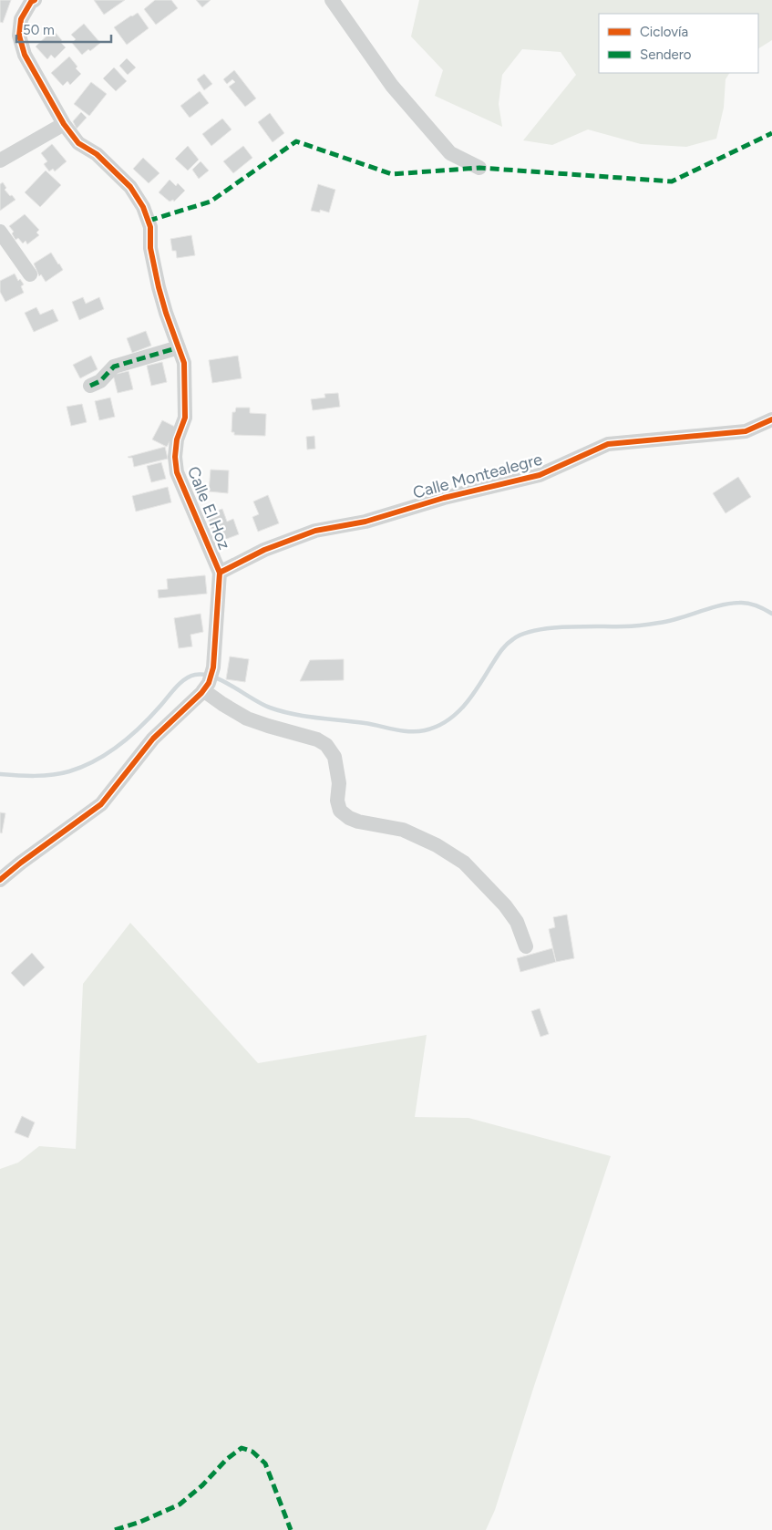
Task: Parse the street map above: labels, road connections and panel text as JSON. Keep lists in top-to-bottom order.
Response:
{
  "streets": {
    "street": ["Calle Montealegre", "Calle El Hoz"]
  },
  "crossings": [
    ["Calle Montealegre", "Calle El Hoz"]
  ],
  "legend": ["Ciclovía", "Sendero"],
  "scale_bar": "50 m"
}
